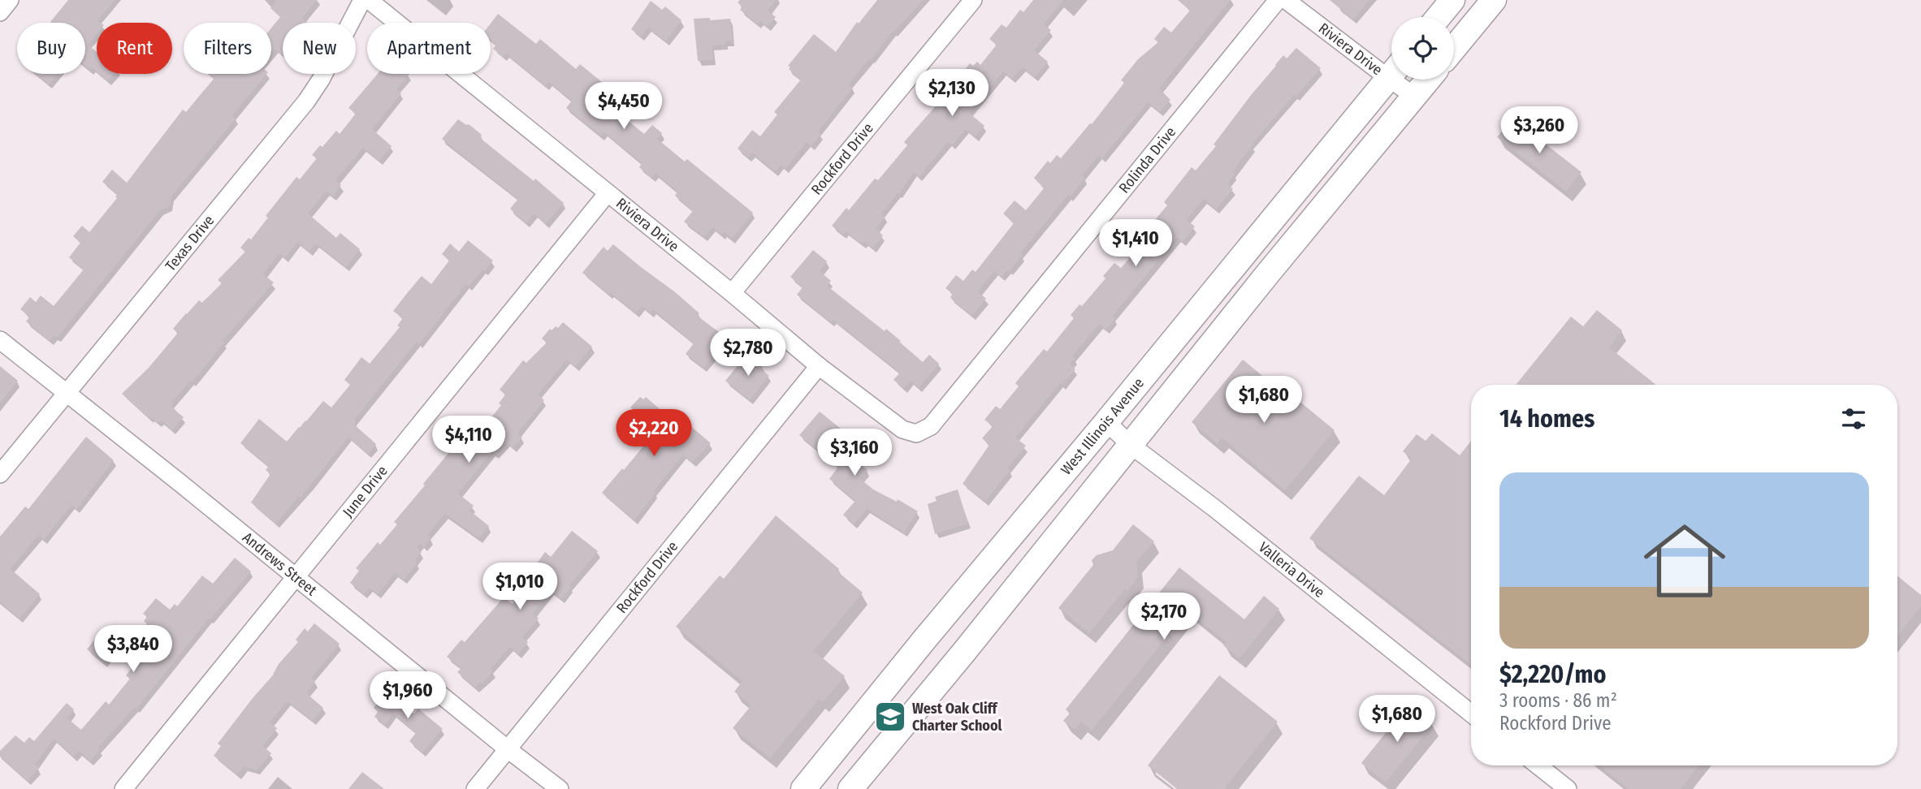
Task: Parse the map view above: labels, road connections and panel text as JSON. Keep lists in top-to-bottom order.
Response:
{
  "streets": {
    "main road": ["West Illinois Avenue"],
    "street": [
      "Riviera Drive",
      "Rockford Drive",
      "Rolinda Drive",
      "Texas Drive",
      "June Drive",
      "Andrews Street",
      "Valleria Drive"
    ]
  },
  "crossings": [
    ["Riviera Drive", "Rockford Drive"],
    ["Riviera Drive", "Rolinda Drive"],
    ["Riviera Drive", "June Drive"],
    ["Rockford Drive", "Andrews Street"],
    ["Texas Drive", "Andrews Street"],
    ["West Illinois Avenue", "Valleria Drive"],
    ["June Drive", "Andrews Street"]
  ],
  "places": {
    "school or university": ["West Oak Cliff Charter School"]
  },
  "page": {
    "chip": [
      "Buy",
      "Rent",
      "Filters",
      "New",
      "Apartment"
    ],
    "price": [
      "$2,130",
      "$4,450",
      "$3,260",
      "$1,410",
      "$2,780",
      "$1,680",
      "$2,220",
      "$4,110",
      "$3,160",
      "$1,010",
      "$2,170",
      "$3,840",
      "$1,960",
      "$1,680"
    ],
    "heading": "14 homes",
    "list": [
      {
        "name": "$2,220/mo",
        "note": "3 rooms · 86 m² · Rockford Drive"
      }
    ]
  }
}
